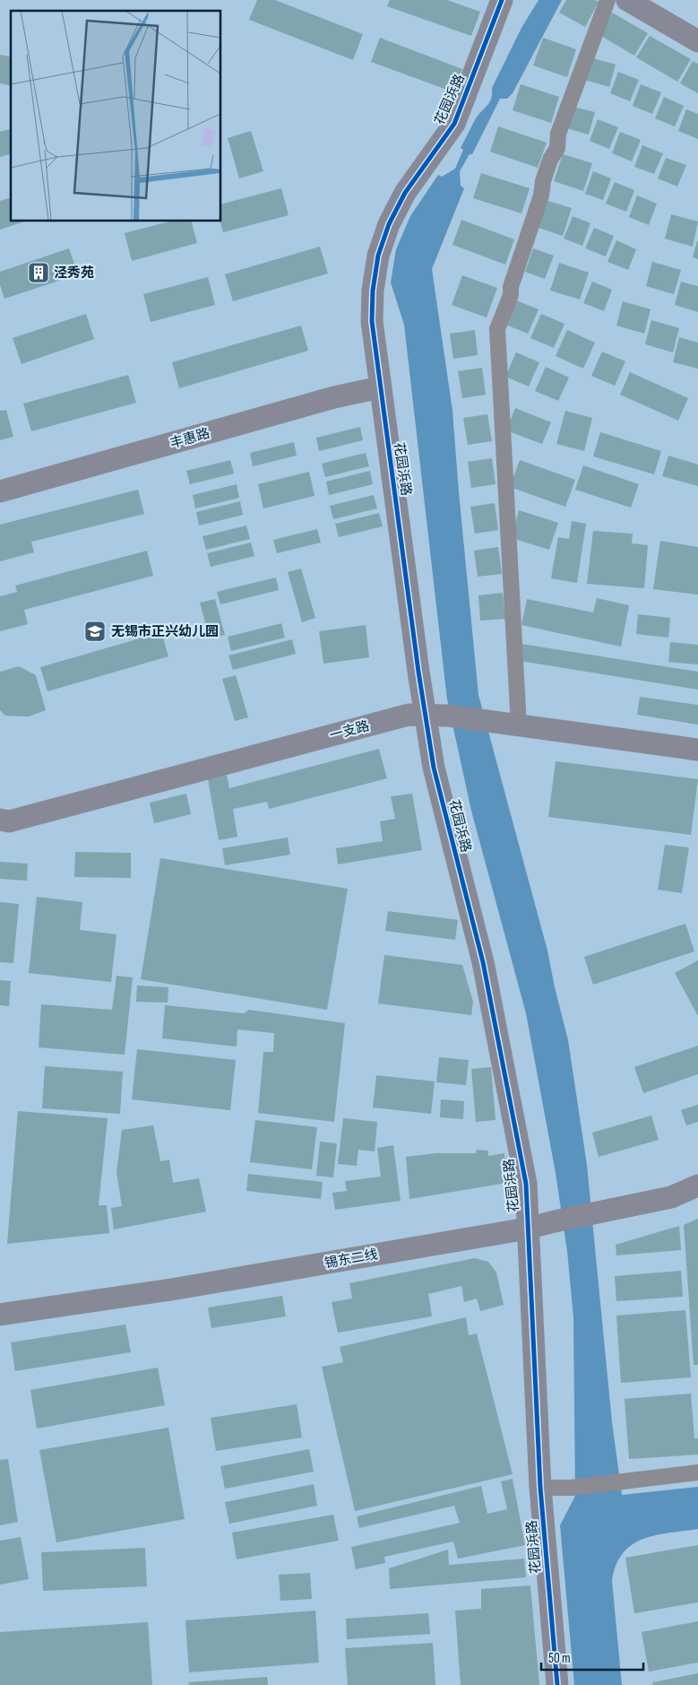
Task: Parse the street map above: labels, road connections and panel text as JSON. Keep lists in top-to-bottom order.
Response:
{
  "streets": {
    "street": [
      "花园浜路",
      "丰惠路",
      "一支路",
      "锡东二线"
    ]
  },
  "crossings": [
    ["花园浜路", "丰惠路"],
    ["花园浜路", "一支路"],
    ["花园浜路", "锡东二线"]
  ],
  "places": {
    "building": ["泾秀苑"],
    "school or university": ["无锡市正兴幼儿园"]
  },
  "scale_bar": "50 m"
}
